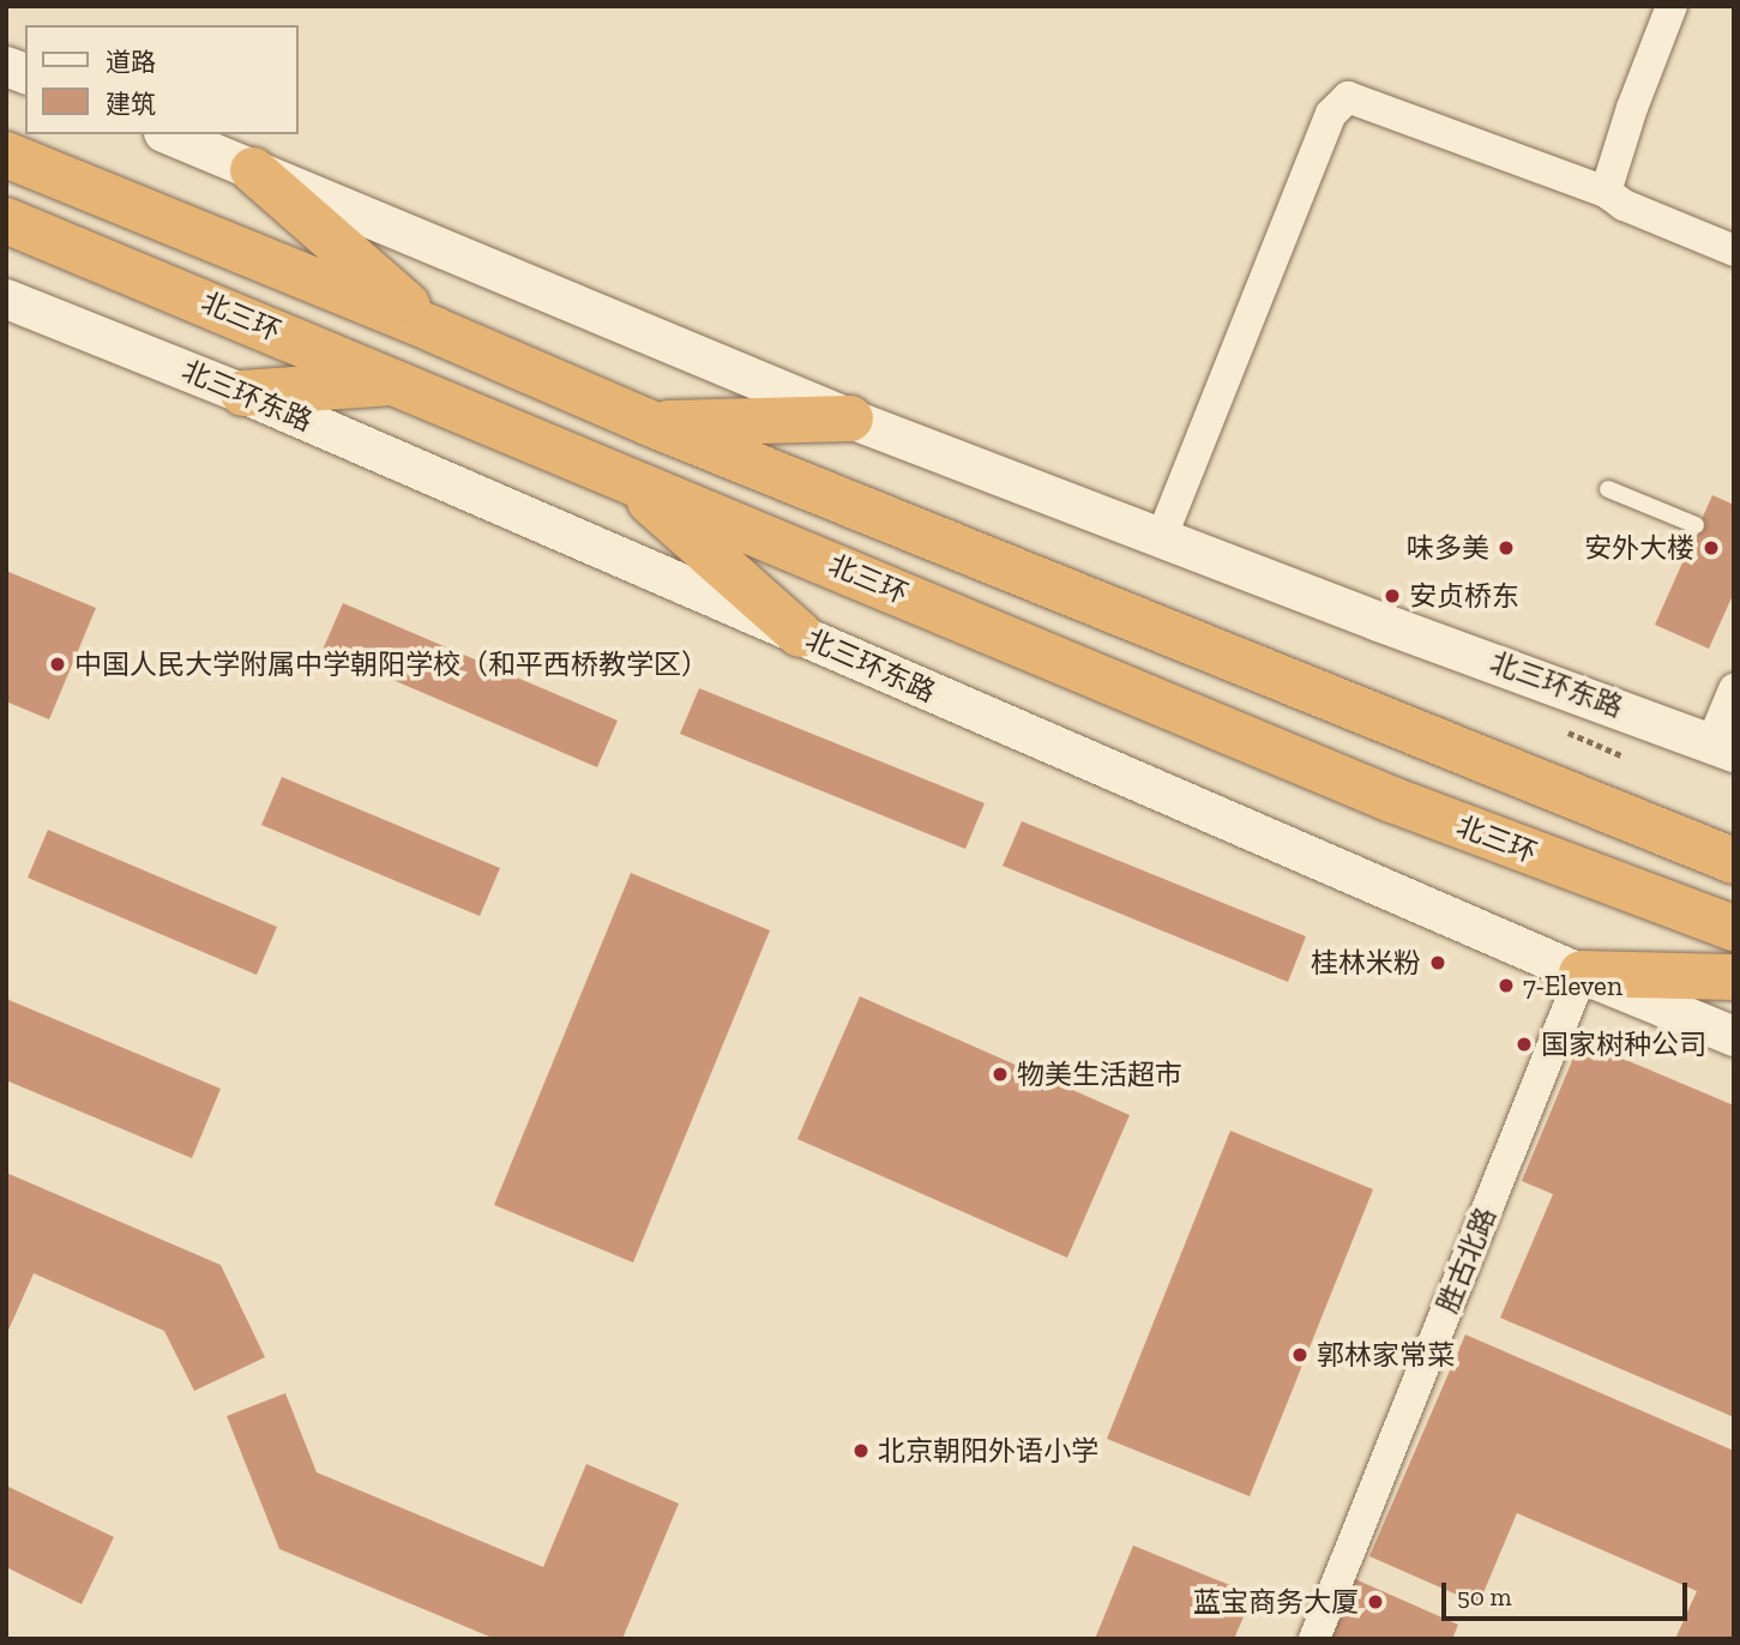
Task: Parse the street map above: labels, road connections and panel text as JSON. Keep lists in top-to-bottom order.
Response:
{
  "streets": {
    "highway": ["北三环"],
    "street": ["北三环东路", "胜古北路"]
  },
  "crossings": [
    ["北三环东路", "胜古北路"]
  ],
  "places": [
    "味多美",
    "安外大楼",
    "安贞桥东",
    "中国人民大学附属中学朝阳学校（和平西桥教学区）",
    "桂林米粉",
    "7-Eleven",
    "国家树种公司",
    "物美生活超市",
    "郭林家常菜",
    "北京朝阳外语小学",
    "蓝宝商务大厦"
  ],
  "legend": ["道路", "建筑"],
  "scale_bar": "50 m"
}
